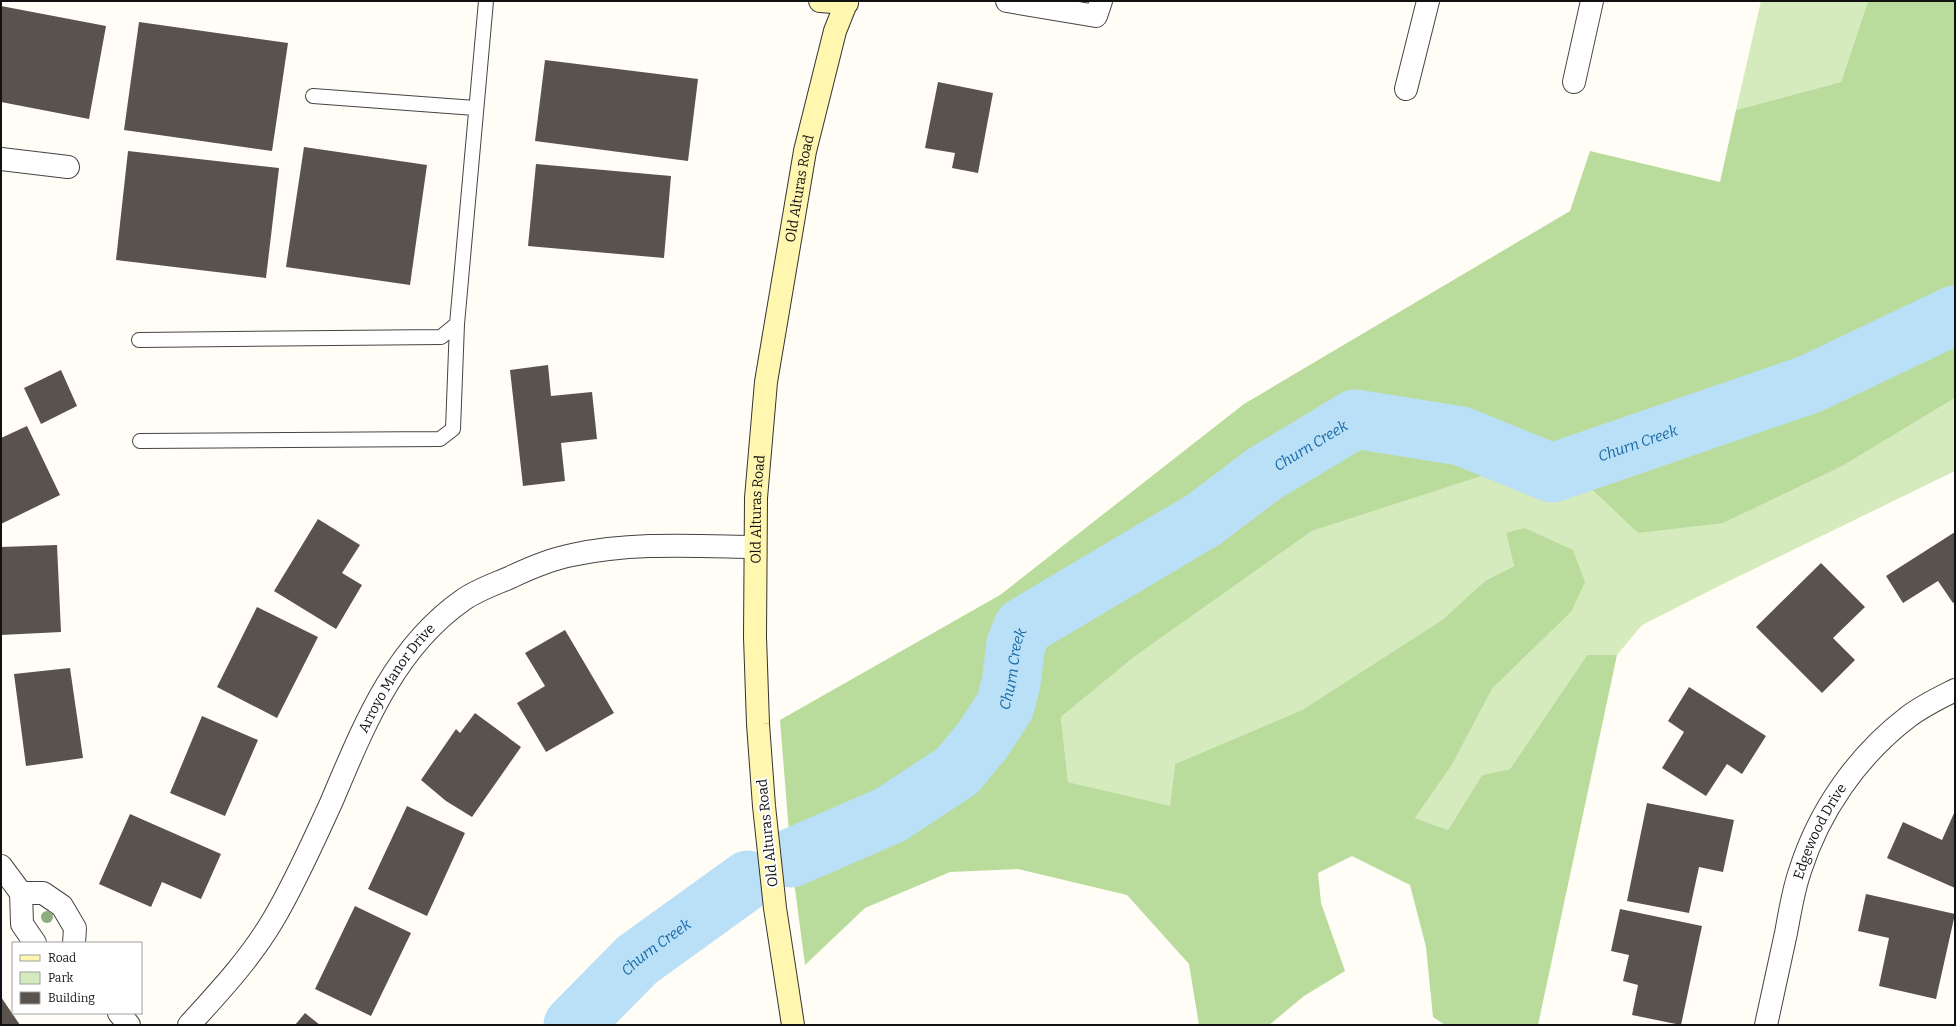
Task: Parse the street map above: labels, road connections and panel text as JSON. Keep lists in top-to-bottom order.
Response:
{
  "streets": {
    "main road": ["Old Alturas Road"],
    "street": ["Arroyo Manor Drive", "Edgewood Drive"]
  },
  "crossings": [
    ["Old Alturas Road", "Arroyo Manor Drive"]
  ],
  "water": ["Churn Creek"],
  "legend": ["Road", "Park", "Building"]
}
